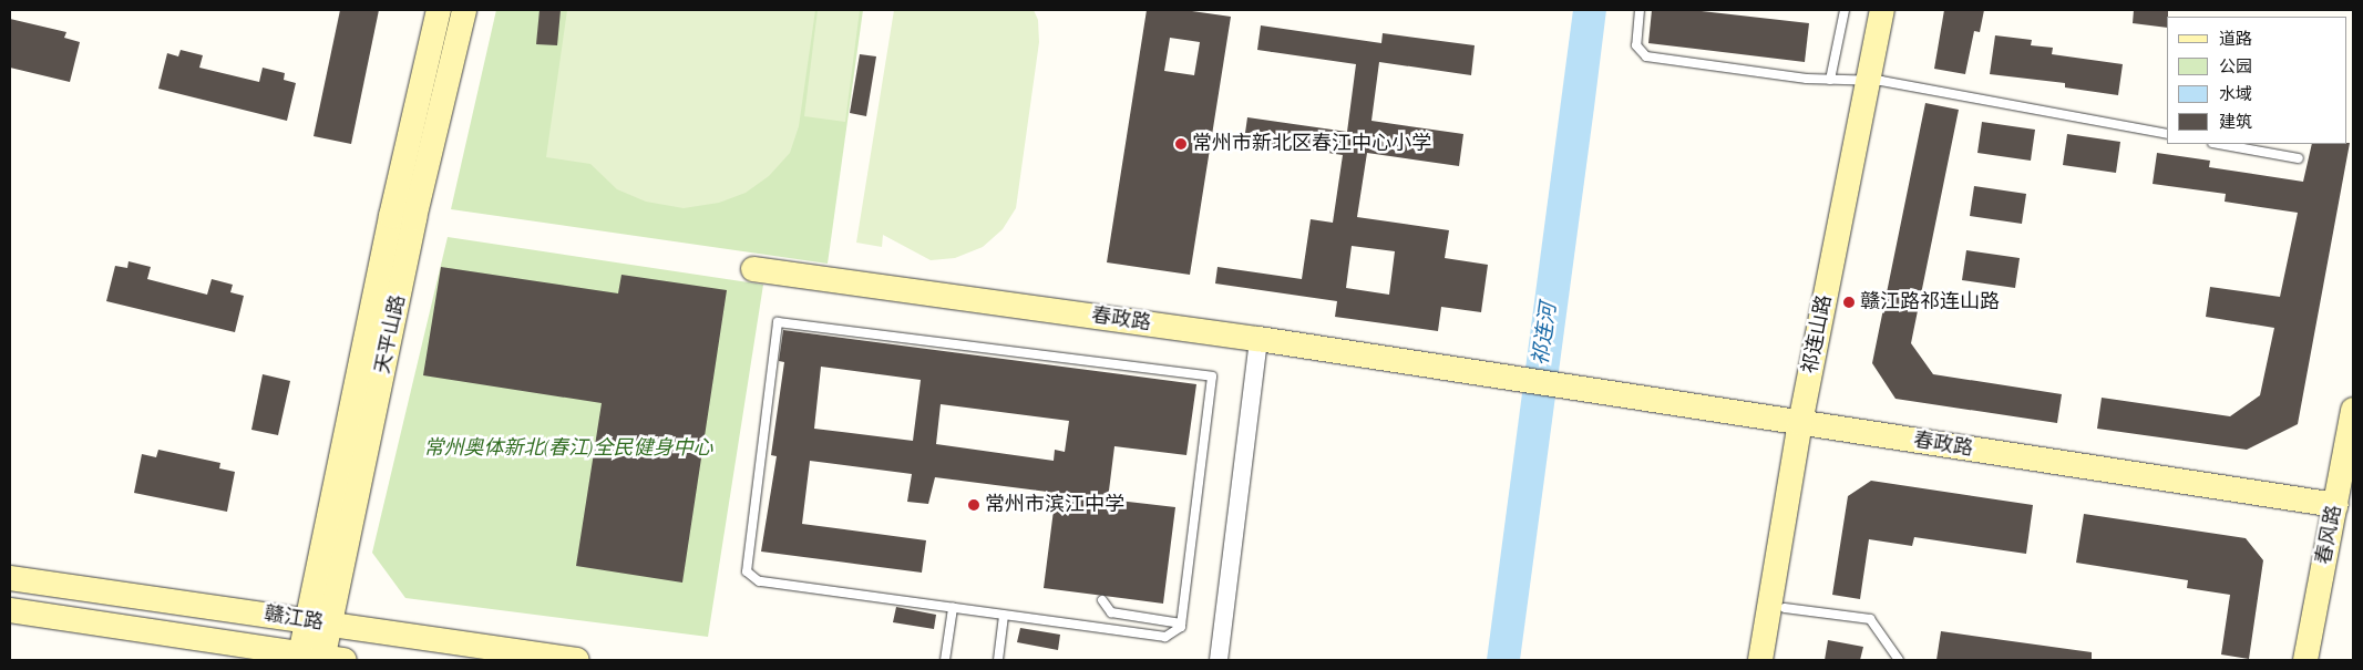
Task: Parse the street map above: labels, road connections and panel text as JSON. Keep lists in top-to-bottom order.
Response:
{
  "streets": {
    "street": [
      "春政路",
      "天平山路",
      "祁连山路",
      "春风路",
      "赣江路"
    ]
  },
  "crossings": [
    ["春政路", "祁连山路"],
    ["春政路", "春风路"],
    ["天平山路", "赣江路"]
  ],
  "water": ["祁连河"],
  "parks": ["常州奥体新北(春江)全民健身中心"],
  "places": ["常州市新北区春江中心小学", "赣江路祁连山路", "常州市滨江中学"],
  "legend": [
    "道路",
    "公园",
    "水域",
    "建筑"
  ]
}
